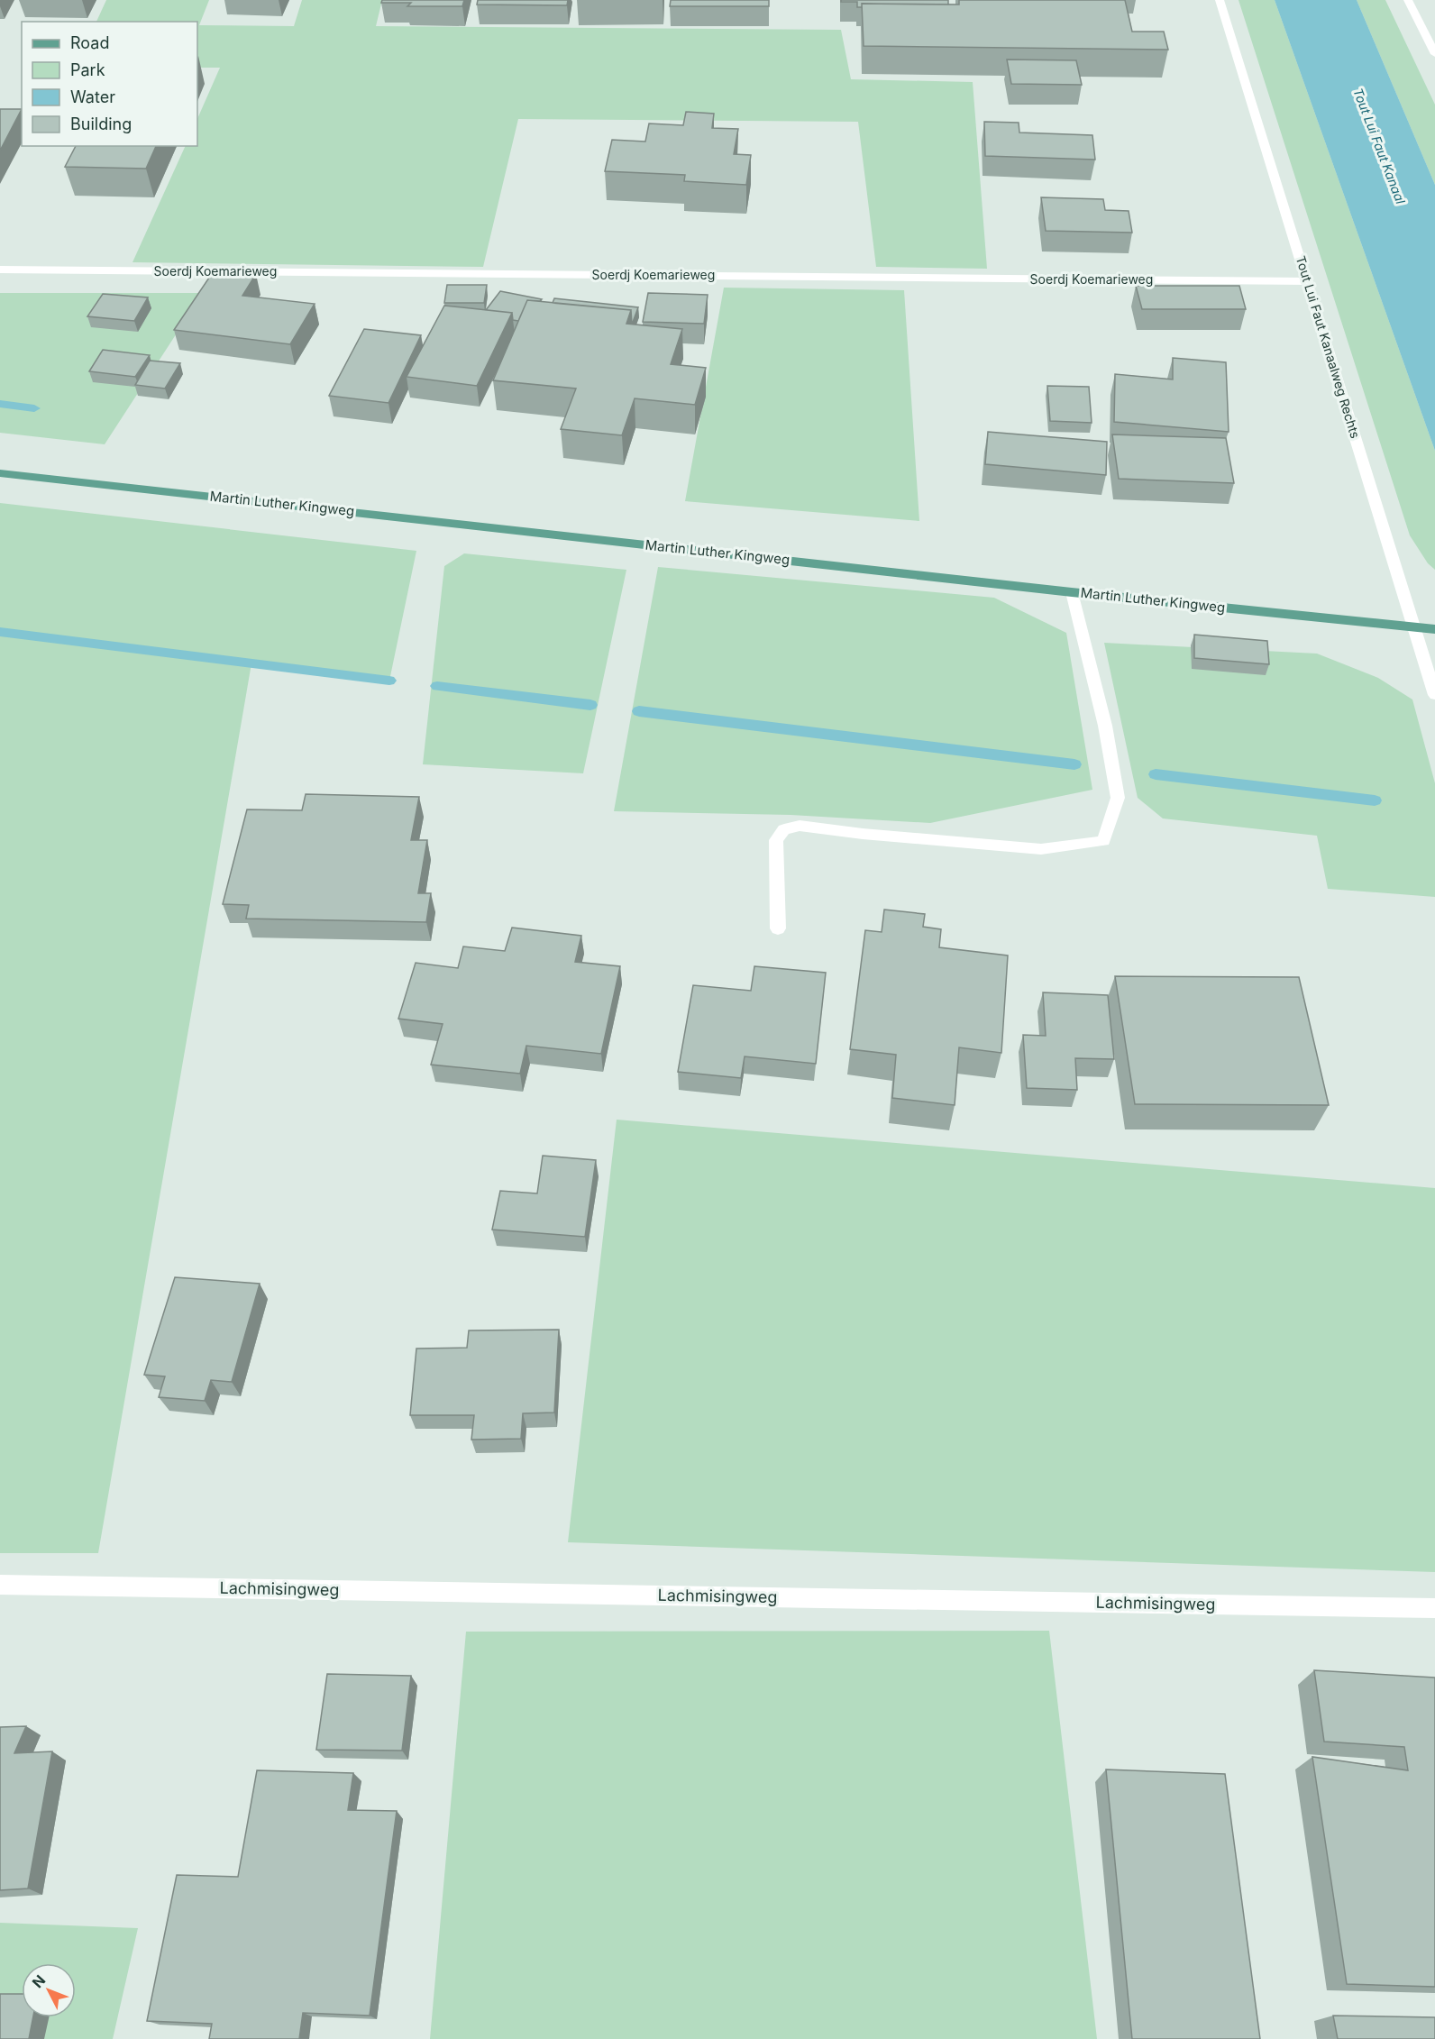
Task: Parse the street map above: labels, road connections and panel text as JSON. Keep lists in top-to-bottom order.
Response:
{
  "streets": {
    "main road": ["Martin Luther Kingweg"],
    "street": ["Soerdj Koemarieweg", "Tout Lui Faut Kanaalweg Rechts", "Lachmisingweg"]
  },
  "crossings": [
    ["Soerdj Koemarieweg", "Tout Lui Faut Kanaalweg Rechts"],
    ["Tout Lui Faut Kanaalweg Rechts", "Martin Luther Kingweg"]
  ],
  "water": ["Tout Lui Faut Kanaal"],
  "legend": [
    "Road",
    "Park",
    "Water",
    "Building"
  ],
  "north": "top left"
}
